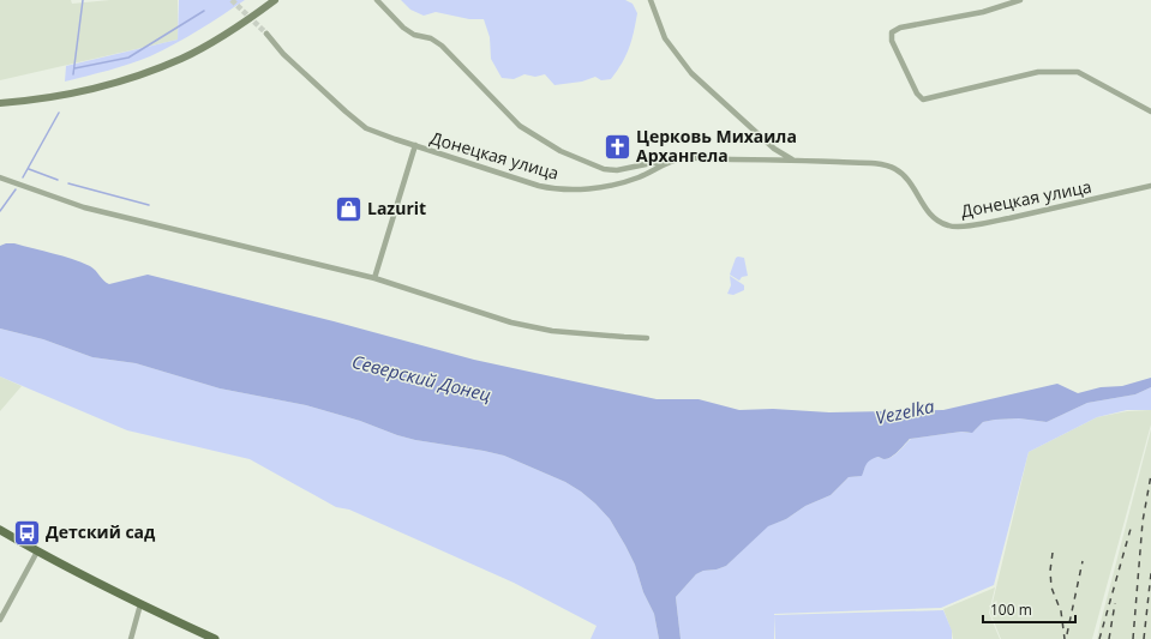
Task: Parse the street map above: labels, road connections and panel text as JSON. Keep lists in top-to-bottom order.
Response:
{
  "streets": {
    "street": ["Донецкая улица"]
  },
  "water": ["Северский Донец", "Vezelka"],
  "places": {
    "church": ["Церковь Михаила Архангела"],
    "shop": ["Lazurit"],
    "bus stop": ["Детский сад"]
  },
  "scale_bar": "100 m"
}
